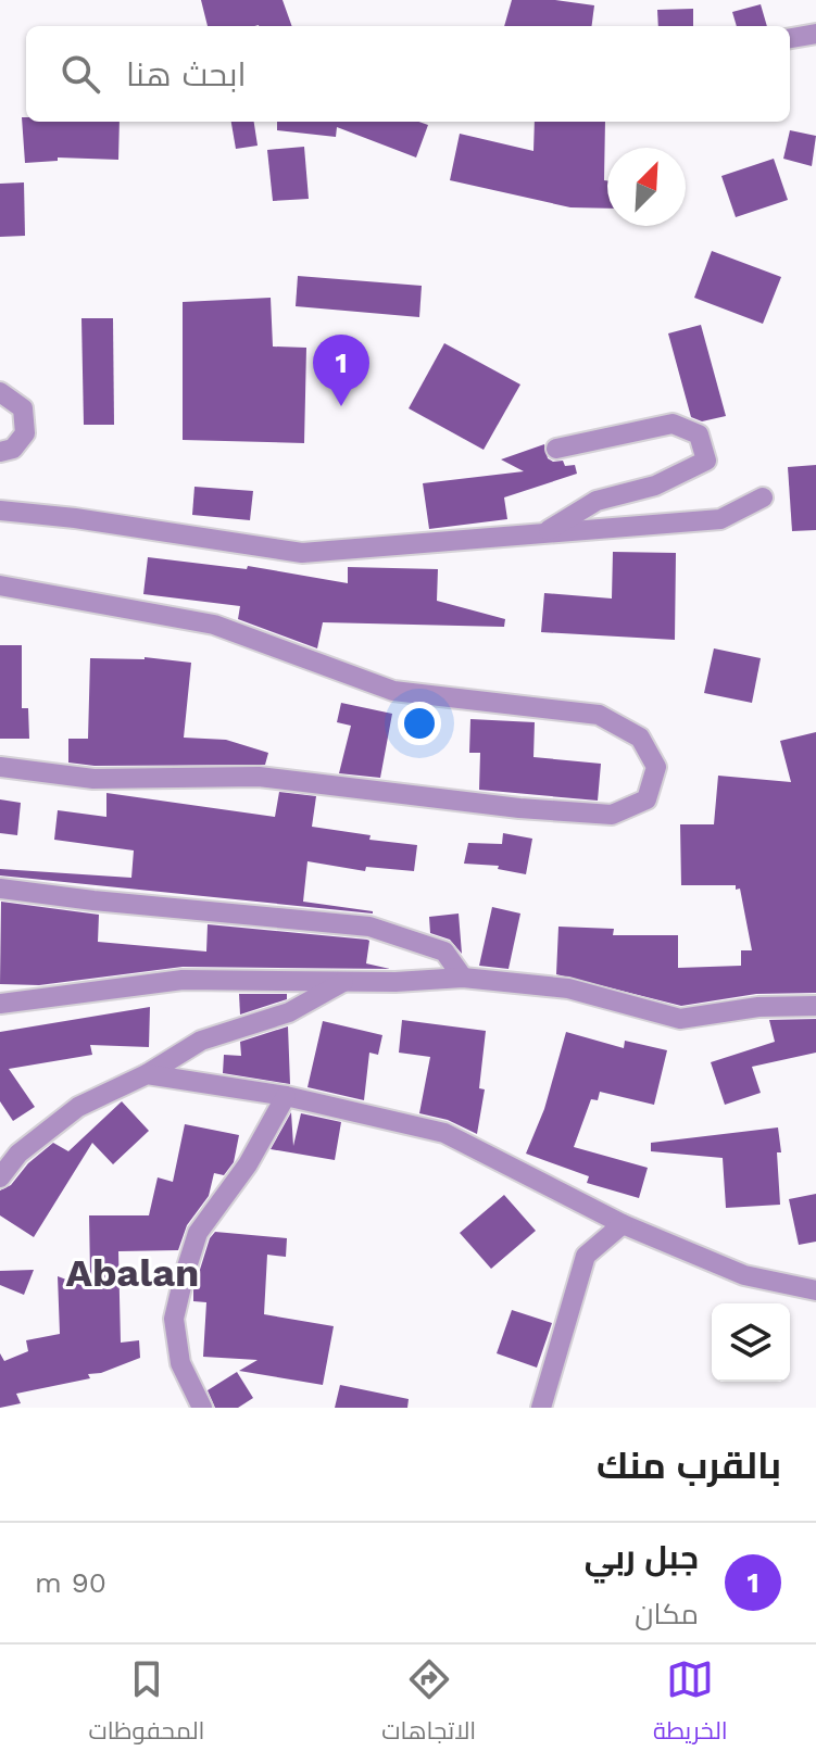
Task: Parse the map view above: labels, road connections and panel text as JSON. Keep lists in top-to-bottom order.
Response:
{
  "districts": ["Abalan"],
  "north": "top right",
  "page": {
    "search": "ابحث هنا",
    "pins": "1",
    "heading": "بالقرب منك",
    "list": [
      {
        "mark": "1",
        "name": "جبل ربي",
        "note": "مكان",
        "value": "90 m"
      }
    ],
    "nav": ["الخريطة", "الاتجاهات", "المحفوظات"]
  }
}
